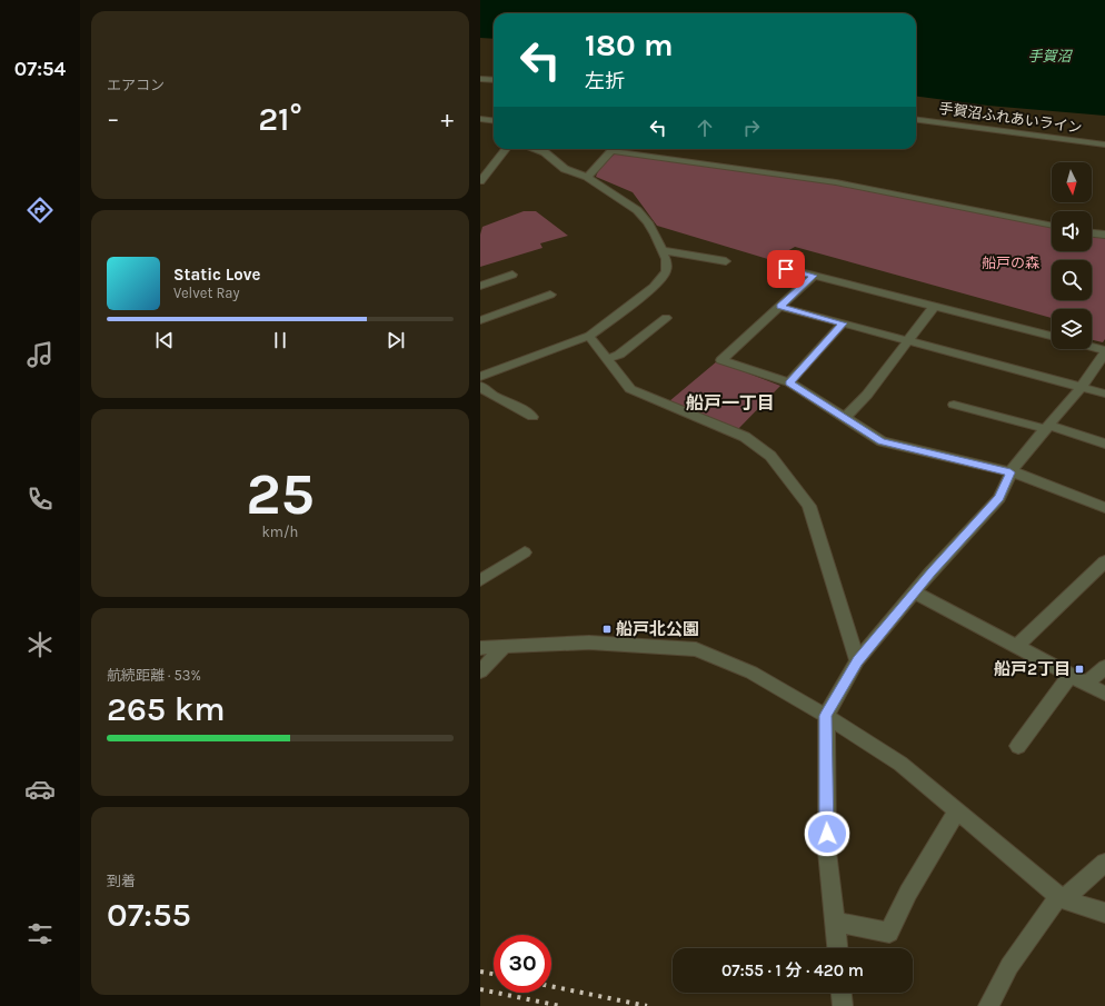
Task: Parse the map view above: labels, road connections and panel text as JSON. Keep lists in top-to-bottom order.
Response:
{
  "streets": {
    "street": ["手賀沼ふれあいライン"]
  },
  "districts": ["船戸一丁目"],
  "water": ["手賀沼"],
  "parks": ["船戸の森"],
  "places": {
    "transit": ["船戸北公園", "船戸2丁目"]
  },
  "north": "bottom",
  "page": {
    "tabs": "07:54",
    "tile": [
      "エアコン",
      ["25", "km/h"],
      ["航続距離 · 53%", "265 km"],
      ["到着", "07:55"]
    ],
    "turn": ["180 m", "左折"],
    "heat": ["−", "21°", "+"],
    "song": ["Static Love", "Velvet Ray"],
    "limit": "30",
    "trip": "07:55 · 1 分 · 420 m"
  }
}
